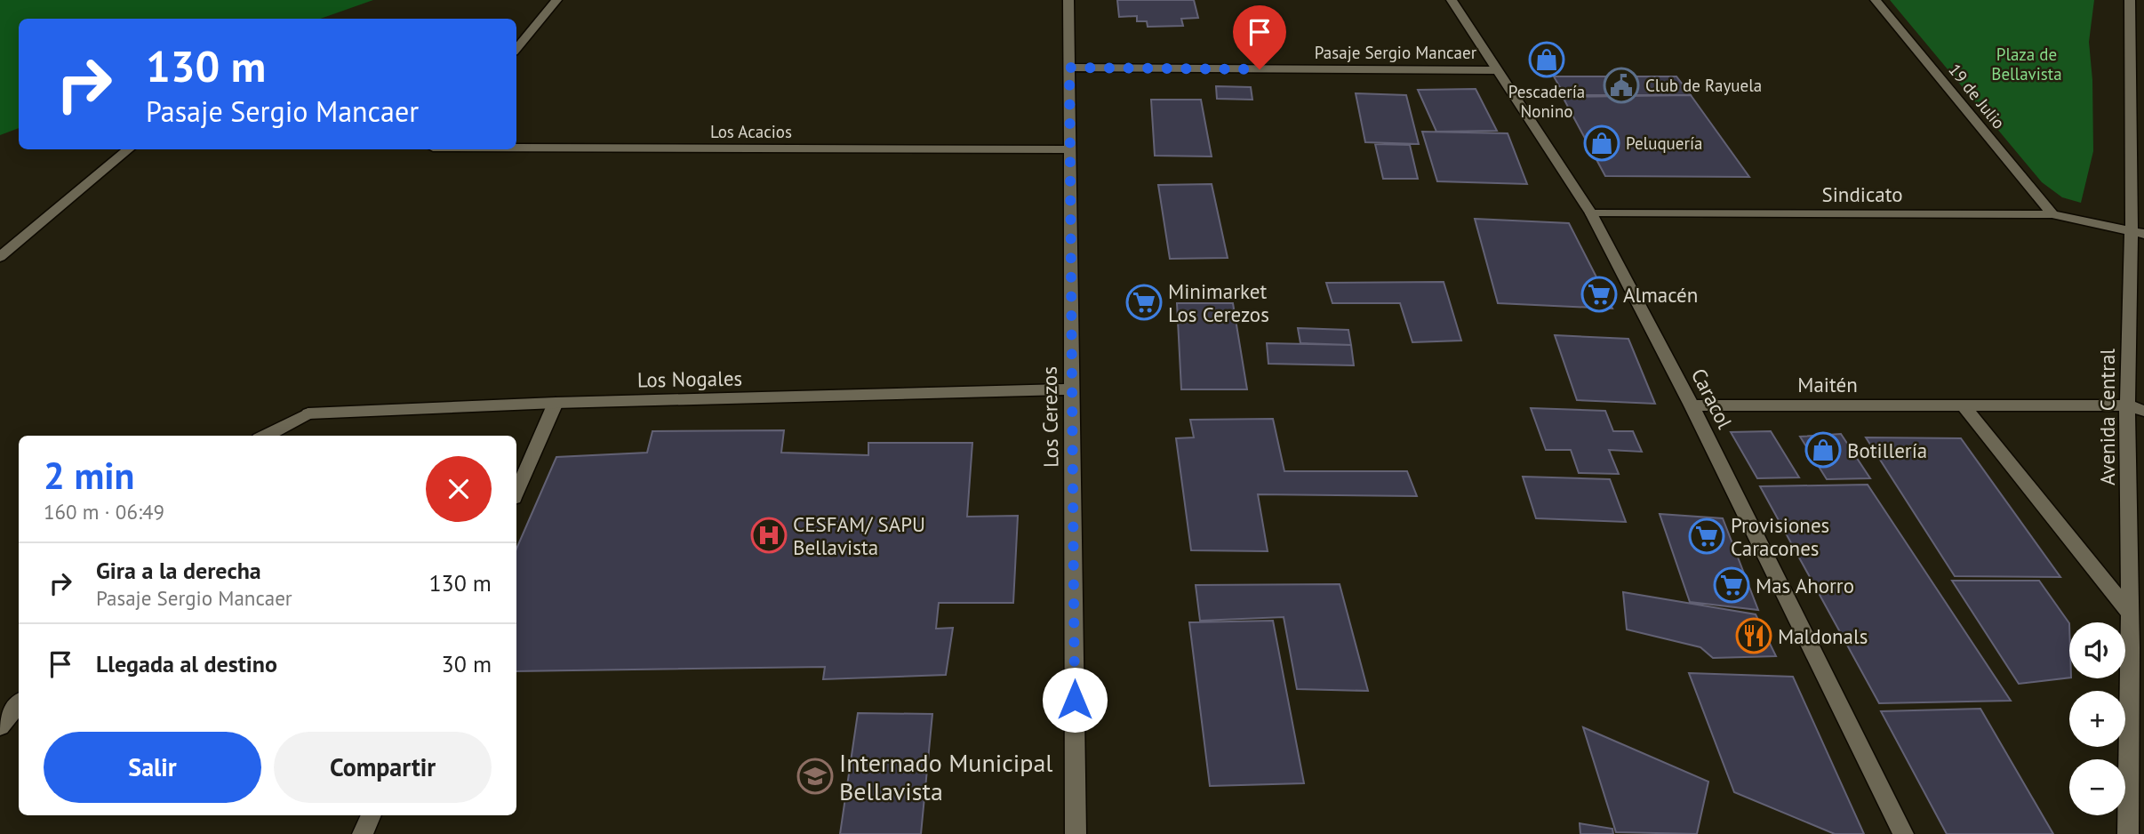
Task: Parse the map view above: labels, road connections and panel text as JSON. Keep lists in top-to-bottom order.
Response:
{
  "streets": {
    "street": [
      "Pasaje Sergio Mancaer",
      "19 de Julio",
      "Los Acacios",
      "Sindicato",
      "Los Nogales",
      "Maitén",
      "Caracol",
      "Los Cerezos",
      "Avenida Central"
    ]
  },
  "crossings": [
    ["Pasaje Sergio Mancaer", "Caracol"],
    ["Pasaje Sergio Mancaer", "Los Cerezos"],
    ["19 de Julio", "Sindicato"],
    ["Los Acacios", "Los Cerezos"],
    ["Sindicato", "Caracol"],
    ["Sindicato", "Avenida Central"],
    ["Los Nogales", "Los Cerezos"],
    ["Maitén", "Caracol"],
    ["Maitén", "Avenida Central"]
  ],
  "parks": ["Plaza de Bellavista"],
  "places": {
    "shop": ["Pescadería Nonino", "Peluquería", "Botillería"],
    "public building": ["Club de Rayuela"],
    "supermarket": [
      "Almacén",
      "Minimarket Los Cerezos",
      "Provisiones Caracones",
      "Mas Ahorro"
    ],
    "hospital": ["CESFAM/ SAPU Bellavista"],
    "restaurant": ["Maldonals"],
    "school or university": ["Internado Municipal Bellavista"]
  },
  "page": {
    "turn": ["130 m", "Pasaje Sergio Mancaer"],
    "heading": ["2 min", "160 m · 06:49"],
    "list": [
      {
        "name": "Gira a la derecha",
        "note": "Pasaje Sergio Mancaer",
        "value": "130 m"
      },
      {
        "name": "Llegada al destino",
        "value": "30 m"
      }
    ],
    "map_buttons": ["+", "−"],
    "buttons": ["Salir", "Compartir"]
  }
}
